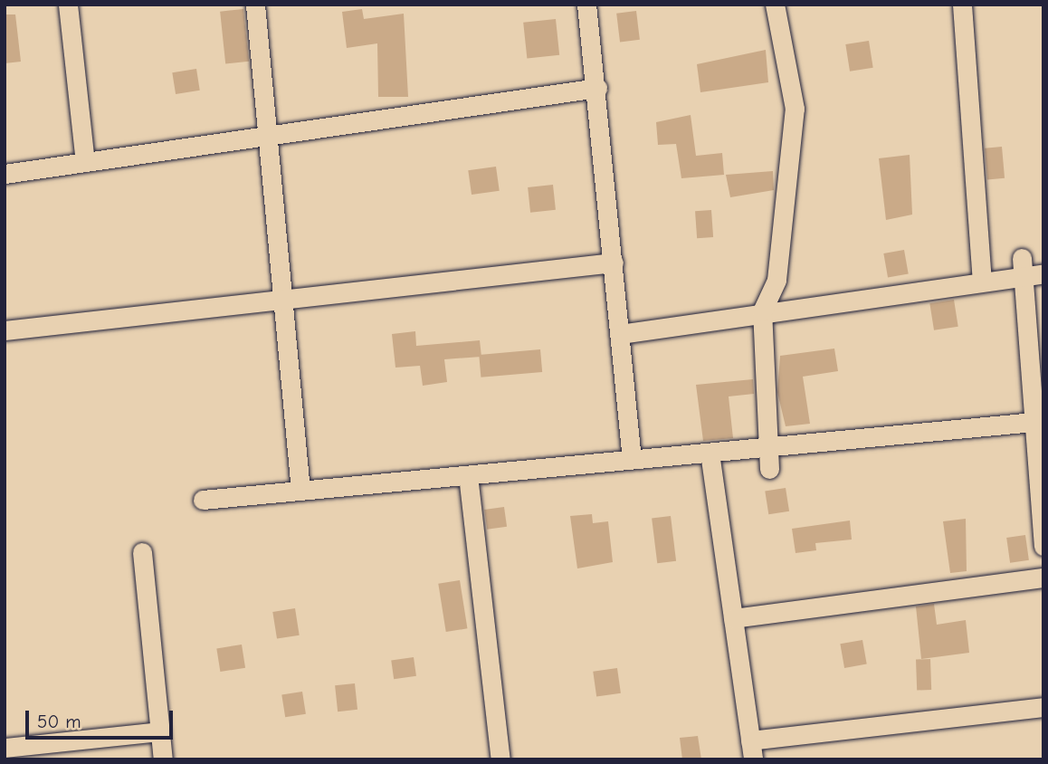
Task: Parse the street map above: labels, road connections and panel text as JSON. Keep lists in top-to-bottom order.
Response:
{
  "scale_bar": "50 m"
}
